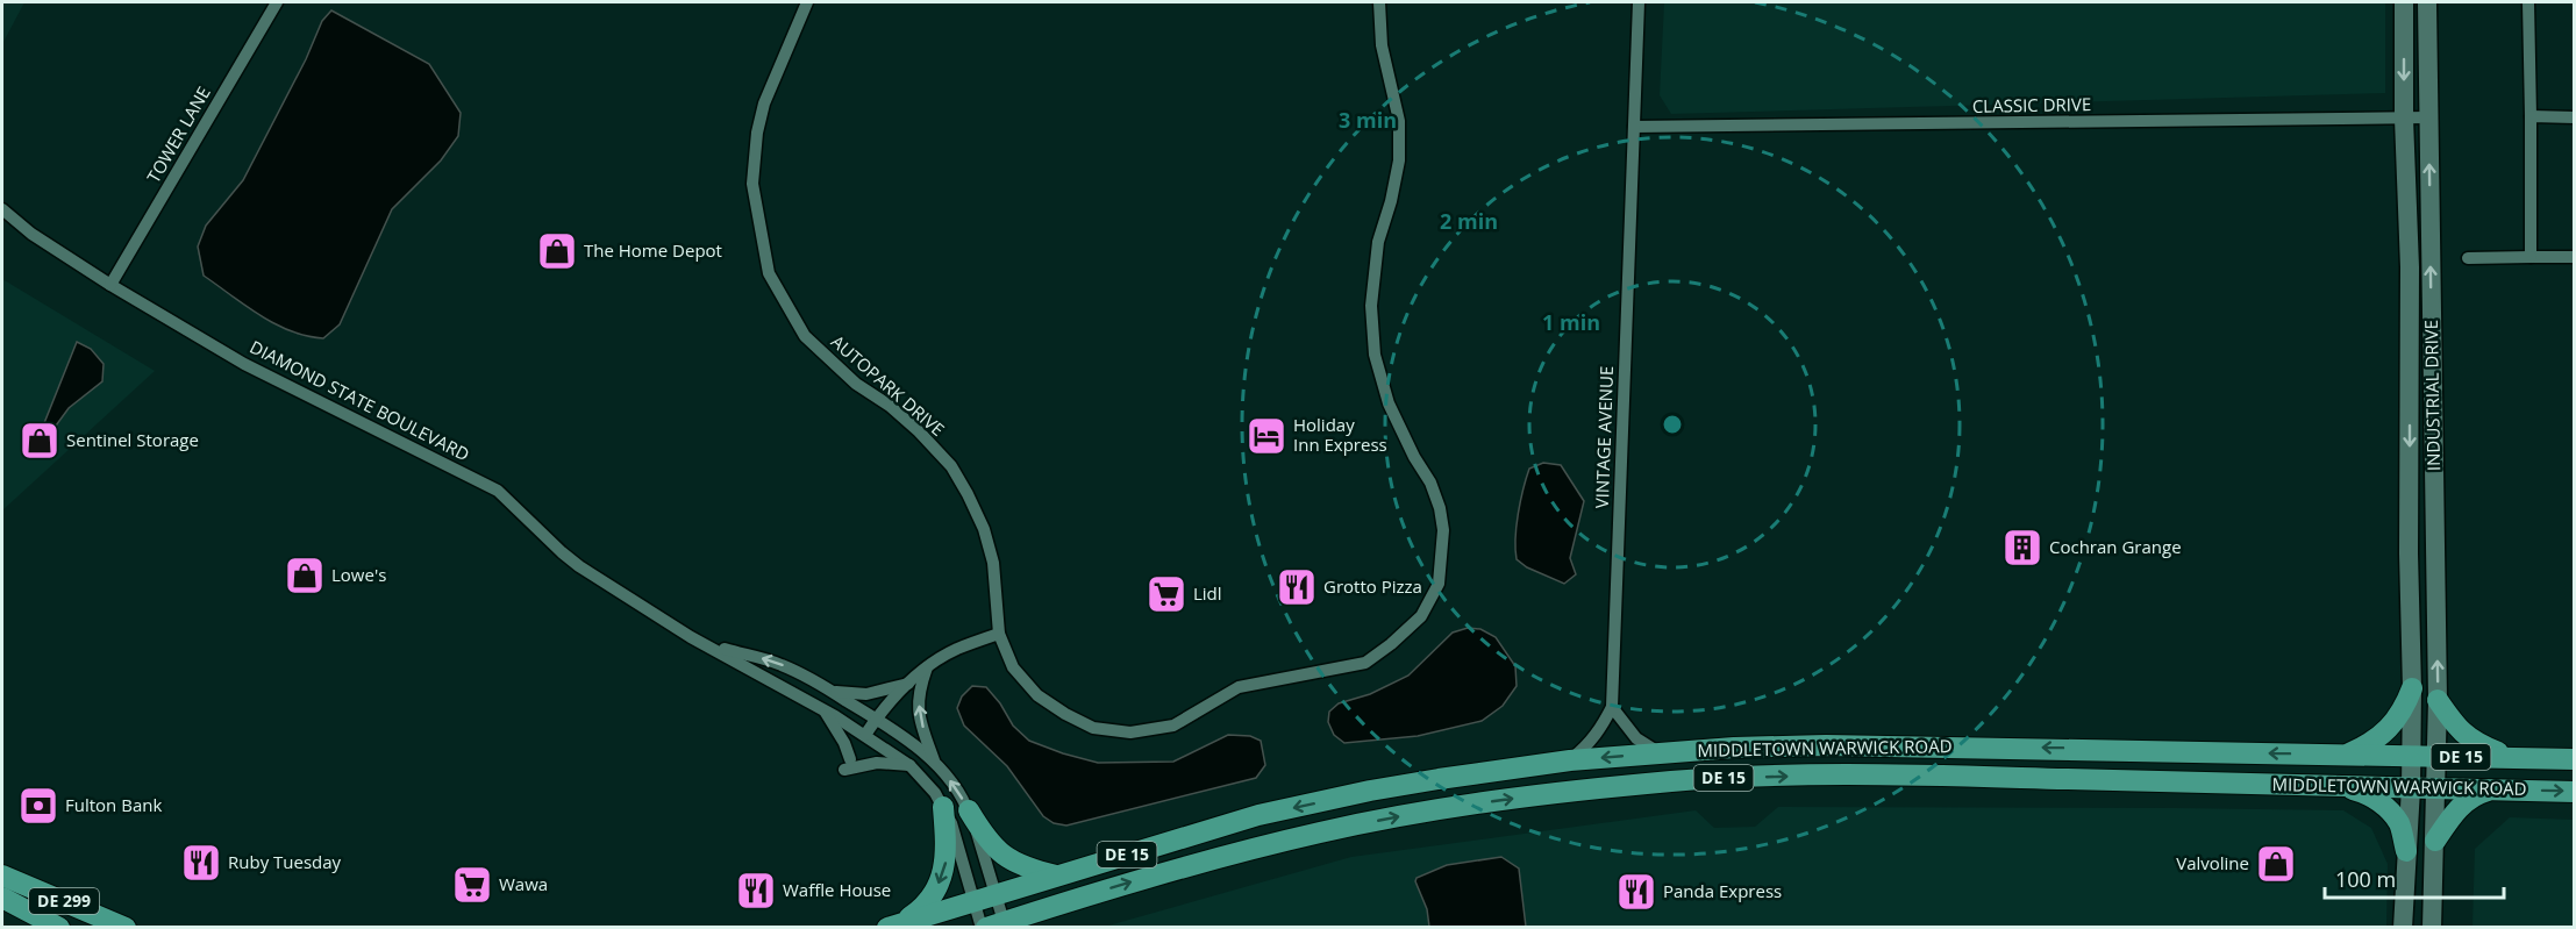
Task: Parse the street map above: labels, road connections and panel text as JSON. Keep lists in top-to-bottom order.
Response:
{
  "streets": {
    "main road": ["MIDDLETOWN WARWICK ROAD", "DE 15", "DE 299"],
    "street": [
      "CLASSIC DRIVE",
      "TOWER LANE",
      "AUTOPARK DRIVE",
      "INDUSTRIAL DRIVE",
      "DIAMOND STATE BOULEVARD",
      "VINTAGE AVENUE"
    ]
  },
  "crossings": [
    ["CLASSIC DRIVE", "INDUSTRIAL DRIVE"],
    ["CLASSIC DRIVE", "VINTAGE AVENUE"],
    ["TOWER LANE", "DIAMOND STATE BOULEVARD"],
    ["INDUSTRIAL DRIVE", "MIDDLETOWN WARWICK ROAD"],
    ["DIAMOND STATE BOULEVARD", "MIDDLETOWN WARWICK ROAD"],
    ["VINTAGE AVENUE", "MIDDLETOWN WARWICK ROAD"]
  ],
  "places": {
    "shop": [
      "The Home Depot",
      "Sentinel Storage",
      "Lowe's",
      "Valvoline"
    ],
    "hotel": ["Holiday Inn Express"],
    "building": ["Cochran Grange"],
    "restaurant": [
      "Grotto Pizza",
      "Ruby Tuesday",
      "Waffle House",
      "Panda Express"
    ],
    "supermarket": ["Lidl", "Wawa"],
    "bank": ["Fulton Bank"]
  },
  "scale_bar": "100 m",
  "rings": ["3 min", "2 min", "1 min"]
}
